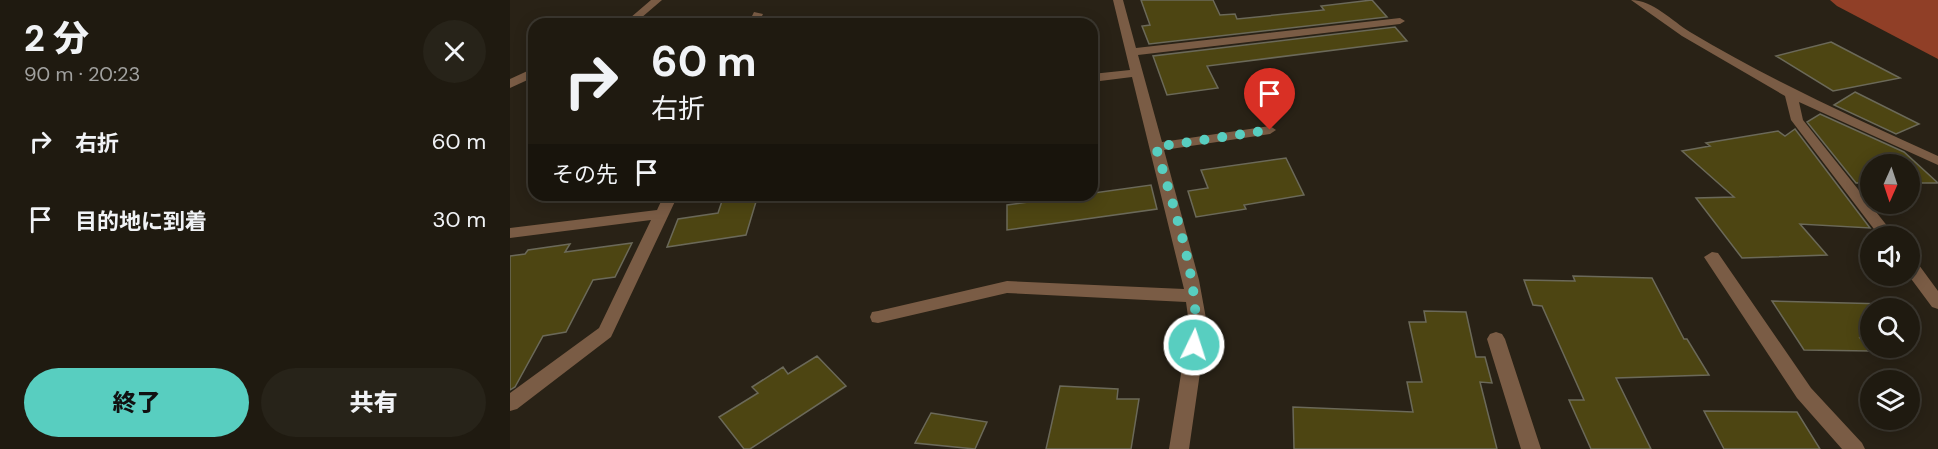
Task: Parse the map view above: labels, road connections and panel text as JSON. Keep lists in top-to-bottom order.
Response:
{
  "north": "bottom",
  "page": {
    "heading": ["2 分", "90 m · 20:23"],
    "turn": ["60 m", "右折"],
    "list": [
      {
        "name": "右折",
        "value": "60 m"
      },
      {
        "name": "目的地に到着",
        "value": "30 m"
      }
    ],
    "then": "その先",
    "buttons": ["終了", "共有"]
  }
}
